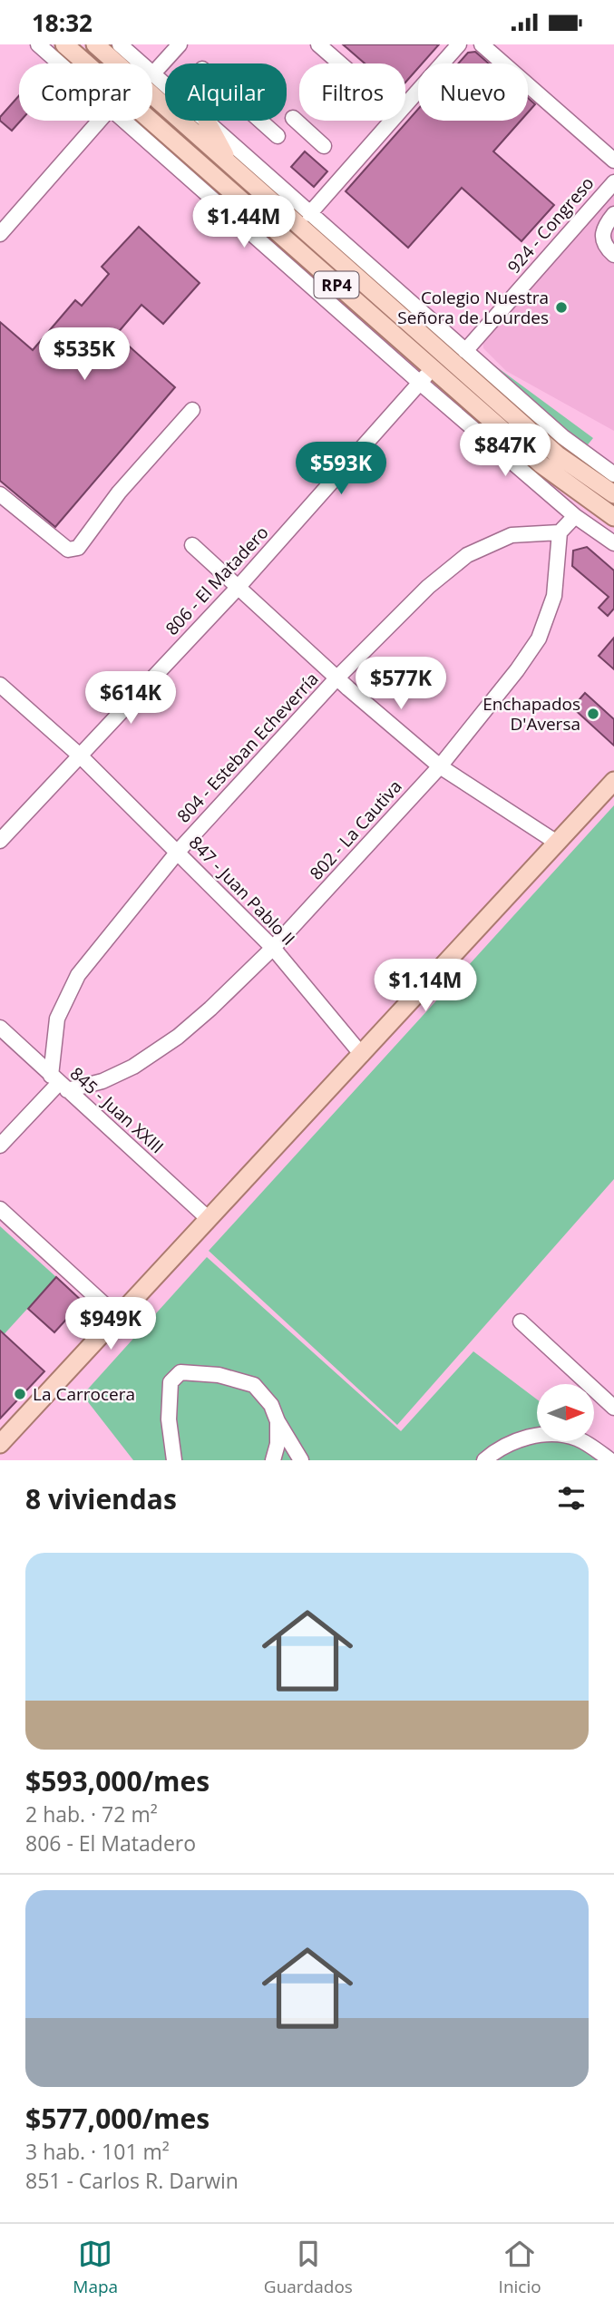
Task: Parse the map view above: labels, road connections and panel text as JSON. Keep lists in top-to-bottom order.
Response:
{
  "streets": {
    "main road": ["RP4"],
    "street": [
      "924 - Congreso",
      "806 - El Matadero",
      "804 - Esteban Echeverría",
      "802 - La Cautiva",
      "847 - Juan Pablo II",
      "845 - Juan XXIII"
    ]
  },
  "crossings": [
    ["RP4", "806 - El Matadero"],
    ["806 - El Matadero", "847 - Juan Pablo II"],
    ["804 - Esteban Echeverría", "802 - La Cautiva"],
    ["804 - Esteban Echeverría", "847 - Juan Pablo II"],
    ["804 - Esteban Echeverría", "845 - Juan XXIII"],
    ["802 - La Cautiva", "847 - Juan Pablo II"],
    ["802 - La Cautiva", "845 - Juan XXIII"]
  ],
  "places": ["Colegio Nuestra Señora de Lourdes", "Enchapados D'Aversa", "La Carrocera"],
  "north": "right",
  "page": {
    "status": "18:32",
    "chip": [
      "Comprar",
      "Alquilar",
      "Filtros",
      "Nuevo"
    ],
    "price": [
      "$1.44M",
      "$535K",
      "$847K",
      "$593K",
      "$577K",
      "$614K",
      "$1.14M",
      "$949K"
    ],
    "heading": "8 viviendas",
    "list": [
      {
        "name": "$593,000/mes",
        "note": "2 hab. · 72 m² · 806 - El Matadero"
      },
      {
        "name": "$577,000/mes",
        "note": "3 hab. · 101 m² · 851 - Carlos R. Darwin"
      }
    ],
    "tabs": ["Mapa", "Guardados", "Inicio"]
  }
}
